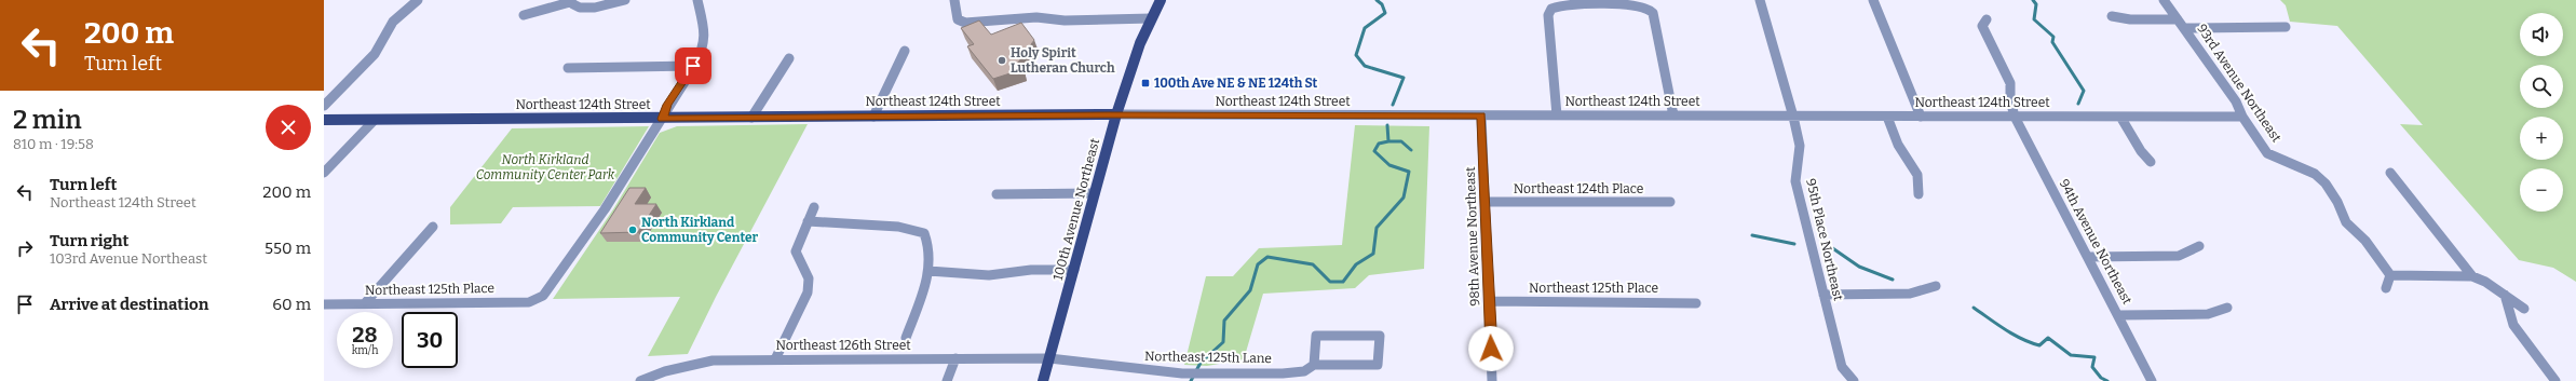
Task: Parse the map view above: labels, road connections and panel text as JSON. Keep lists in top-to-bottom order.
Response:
{
  "streets": {
    "main road": ["Northeast 124th Street", "100th Avenue Northeast"],
    "street": [
      "93rd Avenue Northeast",
      "Northeast 124th Place",
      "98th Avenue Northeast",
      "95th Place Northeast",
      "94th Avenue Northeast",
      "Northeast 125th Place",
      "Northeast 126th Street",
      "Northeast 125th Lane"
    ]
  },
  "crossings": [
    ["93rd Avenue Northeast", "Northeast 124th Street"],
    ["Northeast 124th Street", "100th Avenue Northeast"],
    ["Northeast 124th Street", "98th Avenue Northeast"],
    ["Northeast 124th Street", "95th Place Northeast"],
    ["Northeast 124th Street", "94th Avenue Northeast"],
    ["Northeast 124th Street", "Northeast 125th Place"],
    ["Northeast 124th Place", "98th Avenue Northeast"],
    ["100th Avenue Northeast", "Northeast 126th Street"],
    ["100th Avenue Northeast", "Northeast 125th Lane"],
    ["98th Avenue Northeast", "Northeast 125th Place"],
    ["Northeast 126th Street", "Northeast 125th Lane"]
  ],
  "parks": ["North Kirkland Community Center Park"],
  "places": {
    "other": ["Holy Spirit Lutheran Church", "North Kirkland Community Center"],
    "transit": ["100th Ave NE & NE 124th St"]
  },
  "page": {
    "turn": ["200 m", "Turn left"],
    "map_buttons": ["+", "−"],
    "heading": ["2 min", "810 m · 19:58"],
    "list": [
      {
        "name": "Turn left",
        "note": "Northeast 124th Street",
        "value": "200 m"
      },
      {
        "name": "Turn right",
        "note": "103rd Avenue Northeast",
        "value": "550 m"
      },
      {
        "name": "Arrive at destination",
        "value": "60 m"
      }
    ],
    "speed": "28 km/h",
    "limit": "30"
  }
}
